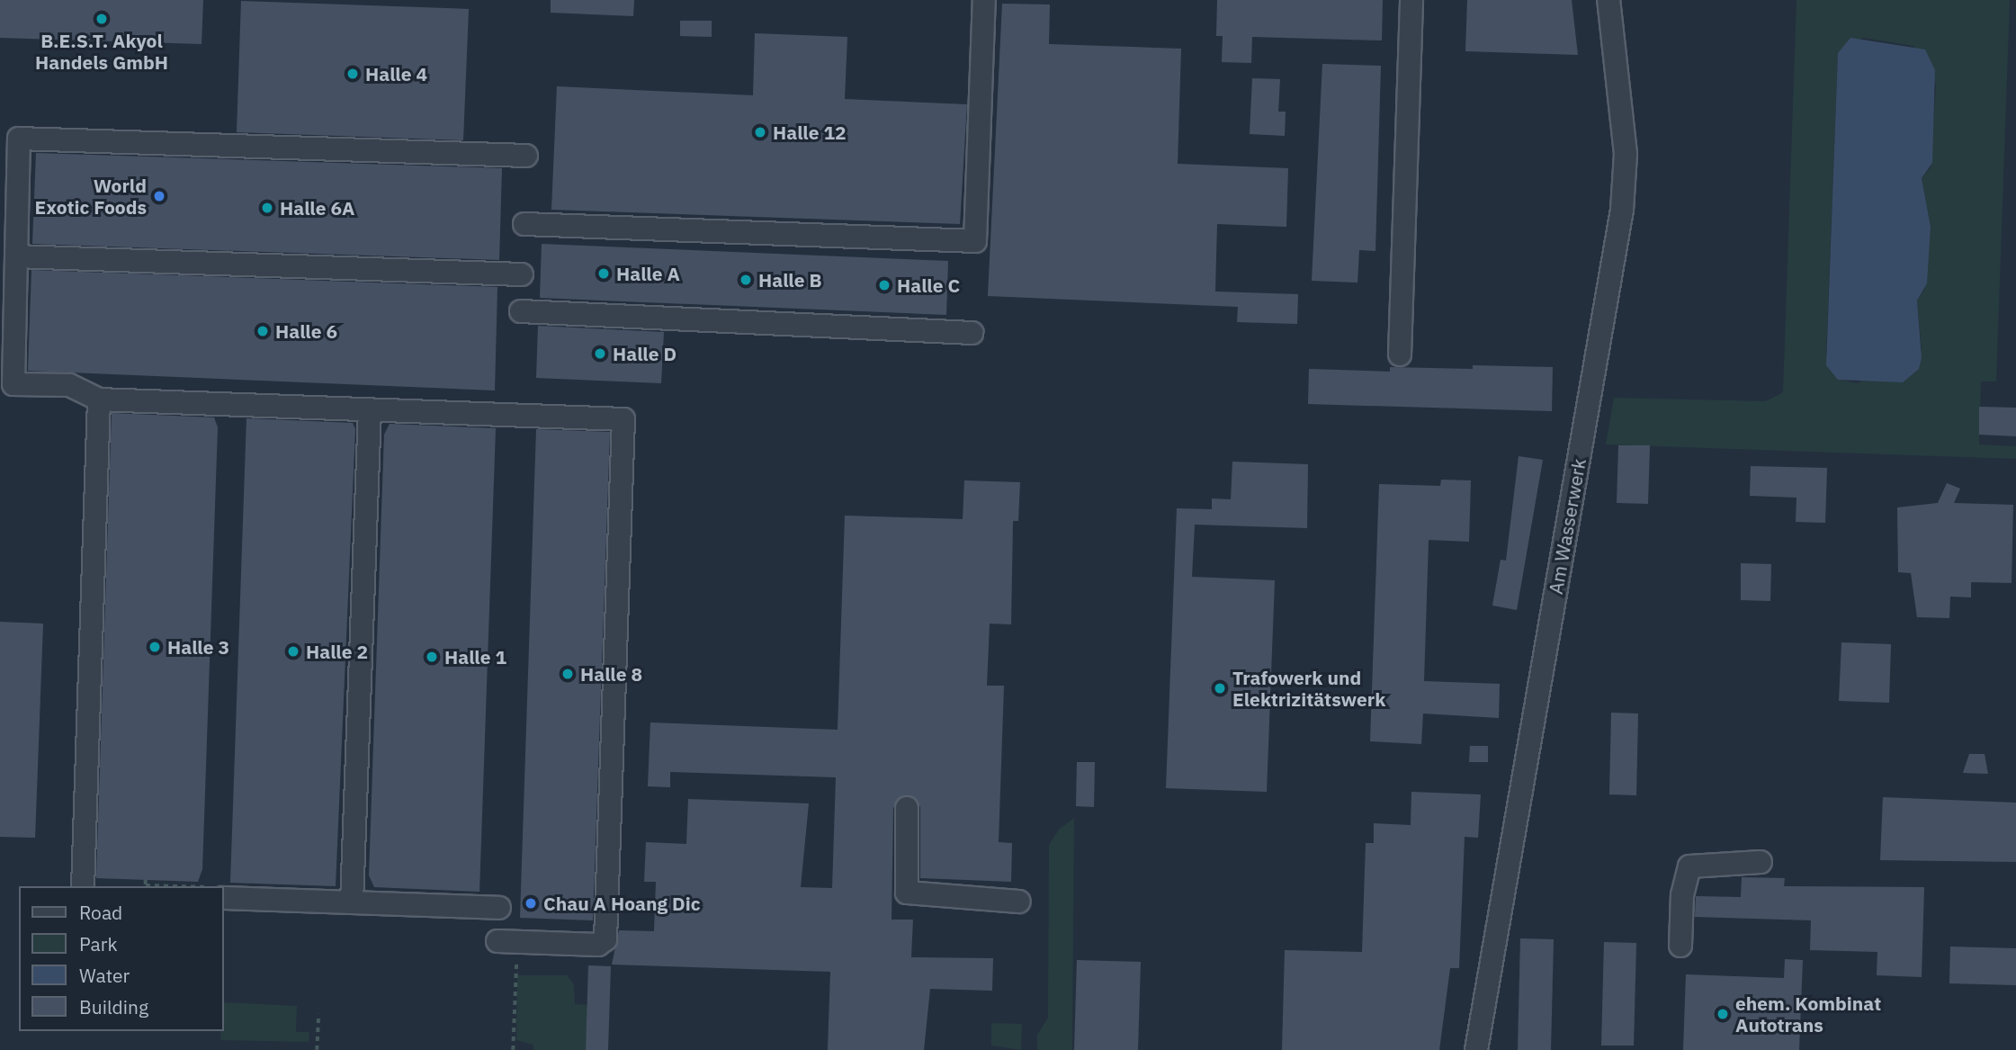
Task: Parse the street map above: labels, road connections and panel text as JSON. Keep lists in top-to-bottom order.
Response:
{
  "streets": {
    "street": ["Am Wasserwerk"]
  },
  "places": [
    "B.E.S.T. Akyol Handels GmbH",
    "Halle 4",
    "Halle 12",
    "World Exotic Foods",
    "Halle 6A",
    "Halle A",
    "Halle B",
    "Halle C",
    "Halle 6",
    "Halle D",
    "Halle 3",
    "Halle 2",
    "Halle 1",
    "Halle 8",
    "Trafowerk und Elektrizitätswerk",
    "Chau A Hoang Dic",
    "ehem. Kombinat Autotrans"
  ],
  "legend": [
    "Road",
    "Park",
    "Water",
    "Building"
  ]
}
